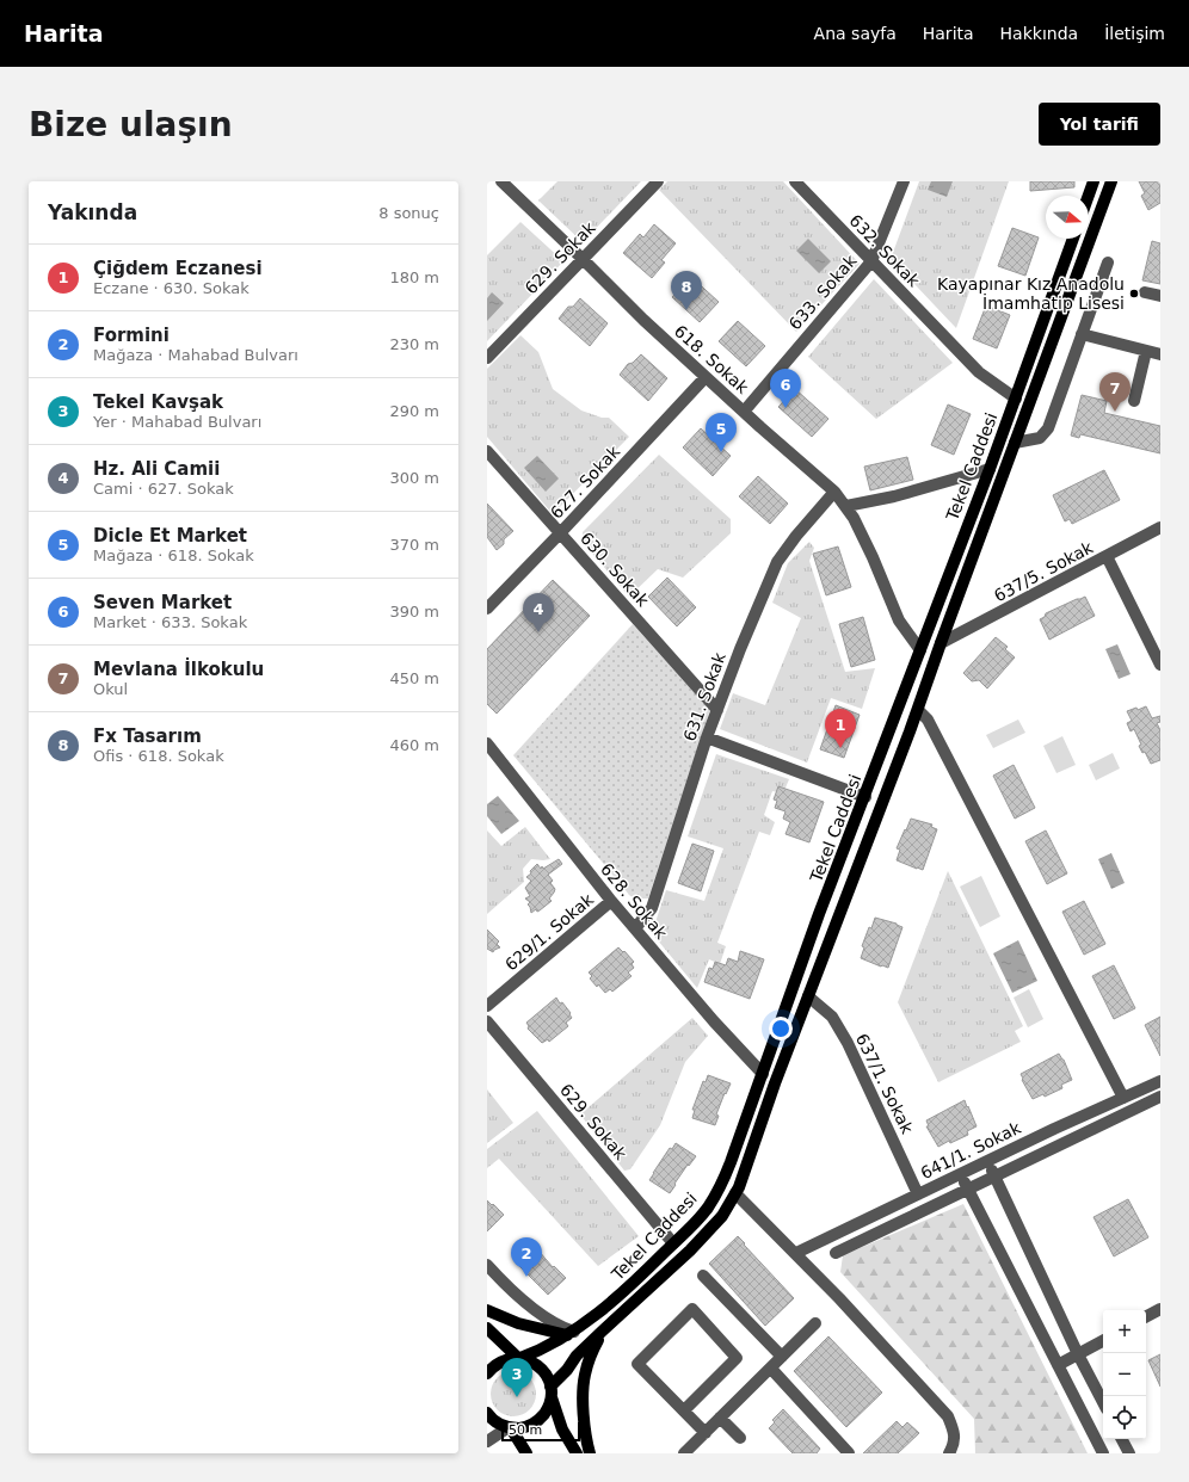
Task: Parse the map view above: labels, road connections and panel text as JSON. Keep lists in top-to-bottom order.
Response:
{
  "streets": {
    "main road": ["Tekel Caddesi"],
    "street": [
      "632. Sokak",
      "629. Sokak",
      "633. Sokak",
      "618. Sokak",
      "627. Sokak",
      "630. Sokak",
      "637/5. Sokak",
      "631. Sokak",
      "628. Sokak",
      "629/1. Sokak",
      "637/1. Sokak",
      "641/1. Sokak"
    ]
  },
  "crossings": [
    ["632. Sokak", "633. Sokak"],
    ["632. Sokak", "Tekel Caddesi"],
    ["629. Sokak", "618. Sokak"],
    ["629. Sokak", "Tekel Caddesi"],
    ["633. Sokak", "618. Sokak"],
    ["618. Sokak", "Tekel Caddesi"],
    ["618. Sokak", "627. Sokak"],
    ["618. Sokak", "631. Sokak"],
    ["Tekel Caddesi", "628. Sokak"],
    ["627. Sokak", "630. Sokak"],
    ["630. Sokak", "631. Sokak"],
    ["631. Sokak", "628. Sokak"],
    ["628. Sokak", "629/1. Sokak"],
    ["637/1. Sokak", "641/1. Sokak"]
  ],
  "places": ["Kayapınar Kız Anadolu İmamhatip Lisesi"],
  "scale_bar": "50 m",
  "north": "right",
  "page": {
    "header": "Harita",
    "nav": [
      "Ana sayfa",
      "Harita",
      "Hakkında",
      "İletişim"
    ],
    "buttons": "Yol tarifi",
    "title": "Bize ulaşın",
    "heading": ["Yakında", "8 sonuç"],
    "list": [
      {
        "mark": "1",
        "name": "Çiğdem Eczanesi",
        "note": "Eczane · 630. Sokak",
        "value": "180 m"
      },
      {
        "mark": "2",
        "name": "Formini",
        "note": "Mağaza · Mahabad Bulvarı",
        "value": "230 m"
      },
      {
        "mark": "3",
        "name": "Tekel Kavşak",
        "note": "Yer · Mahabad Bulvarı",
        "value": "290 m"
      },
      {
        "mark": "4",
        "name": "Hz. Ali Camii",
        "note": "Cami · 627. Sokak",
        "value": "300 m"
      },
      {
        "mark": "5",
        "name": "Dicle Et Market",
        "note": "Mağaza · 618. Sokak",
        "value": "370 m"
      },
      {
        "mark": "6",
        "name": "Seven Market",
        "note": "Market · 633. Sokak",
        "value": "390 m"
      },
      {
        "mark": "7",
        "name": "Mevlana İlkokulu",
        "note": "Okul",
        "value": "450 m"
      },
      {
        "mark": "8",
        "name": "Fx Tasarım",
        "note": "Ofis · 618. Sokak",
        "value": "460 m"
      }
    ],
    "pins": [
      "8",
      "6",
      "7",
      "5",
      "4",
      "1",
      "2",
      "3"
    ],
    "map_buttons": ["+", "−"],
    "scale": "50 m"
  }
}
